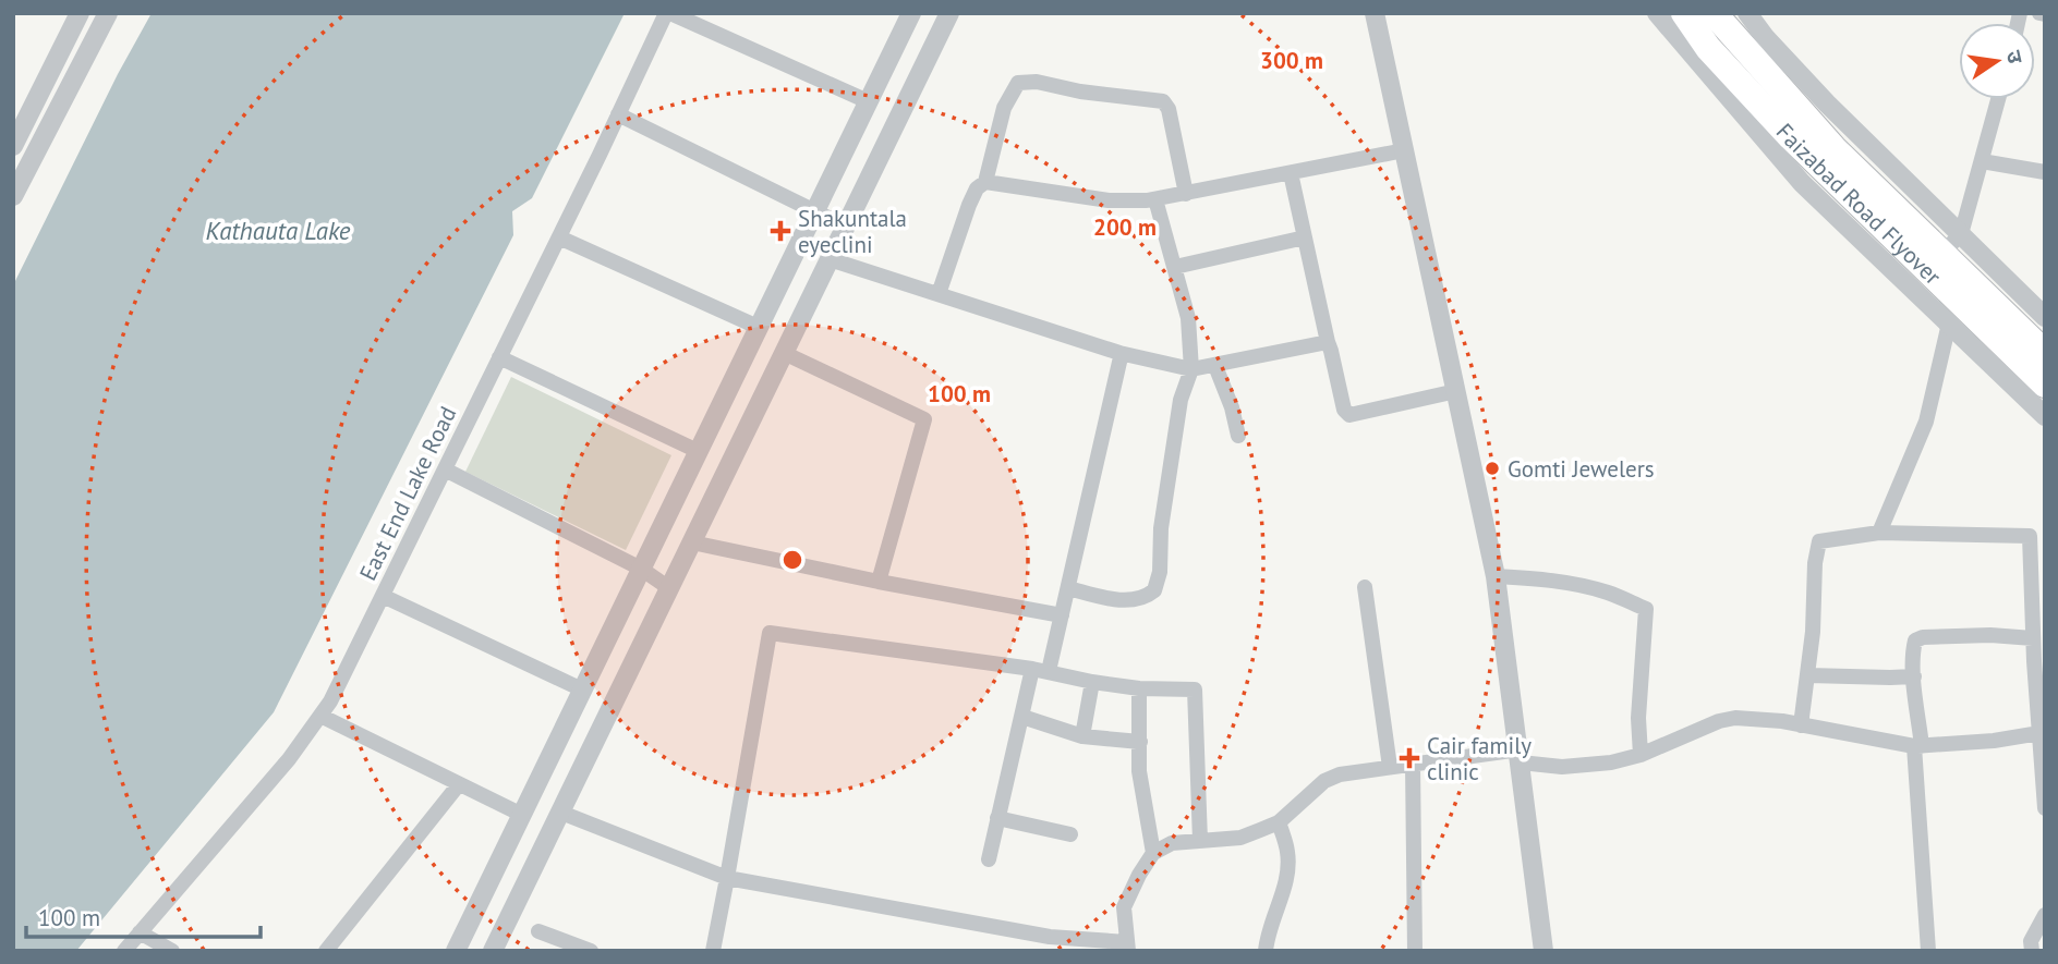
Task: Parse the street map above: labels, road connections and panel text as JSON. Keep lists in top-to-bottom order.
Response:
{
  "streets": {
    "highway": ["Faizabad Road Flyover"],
    "street": ["East End Lake Road"]
  },
  "water": ["Kathauta Lake"],
  "places": {
    "health": ["Shakuntala eyeclini", "Cair family clinic"],
    "other": ["Gomti Jewelers"]
  },
  "scale_bar": "100 m",
  "north": "right",
  "rings": ["300 m", "200 m", "100 m"]
}
